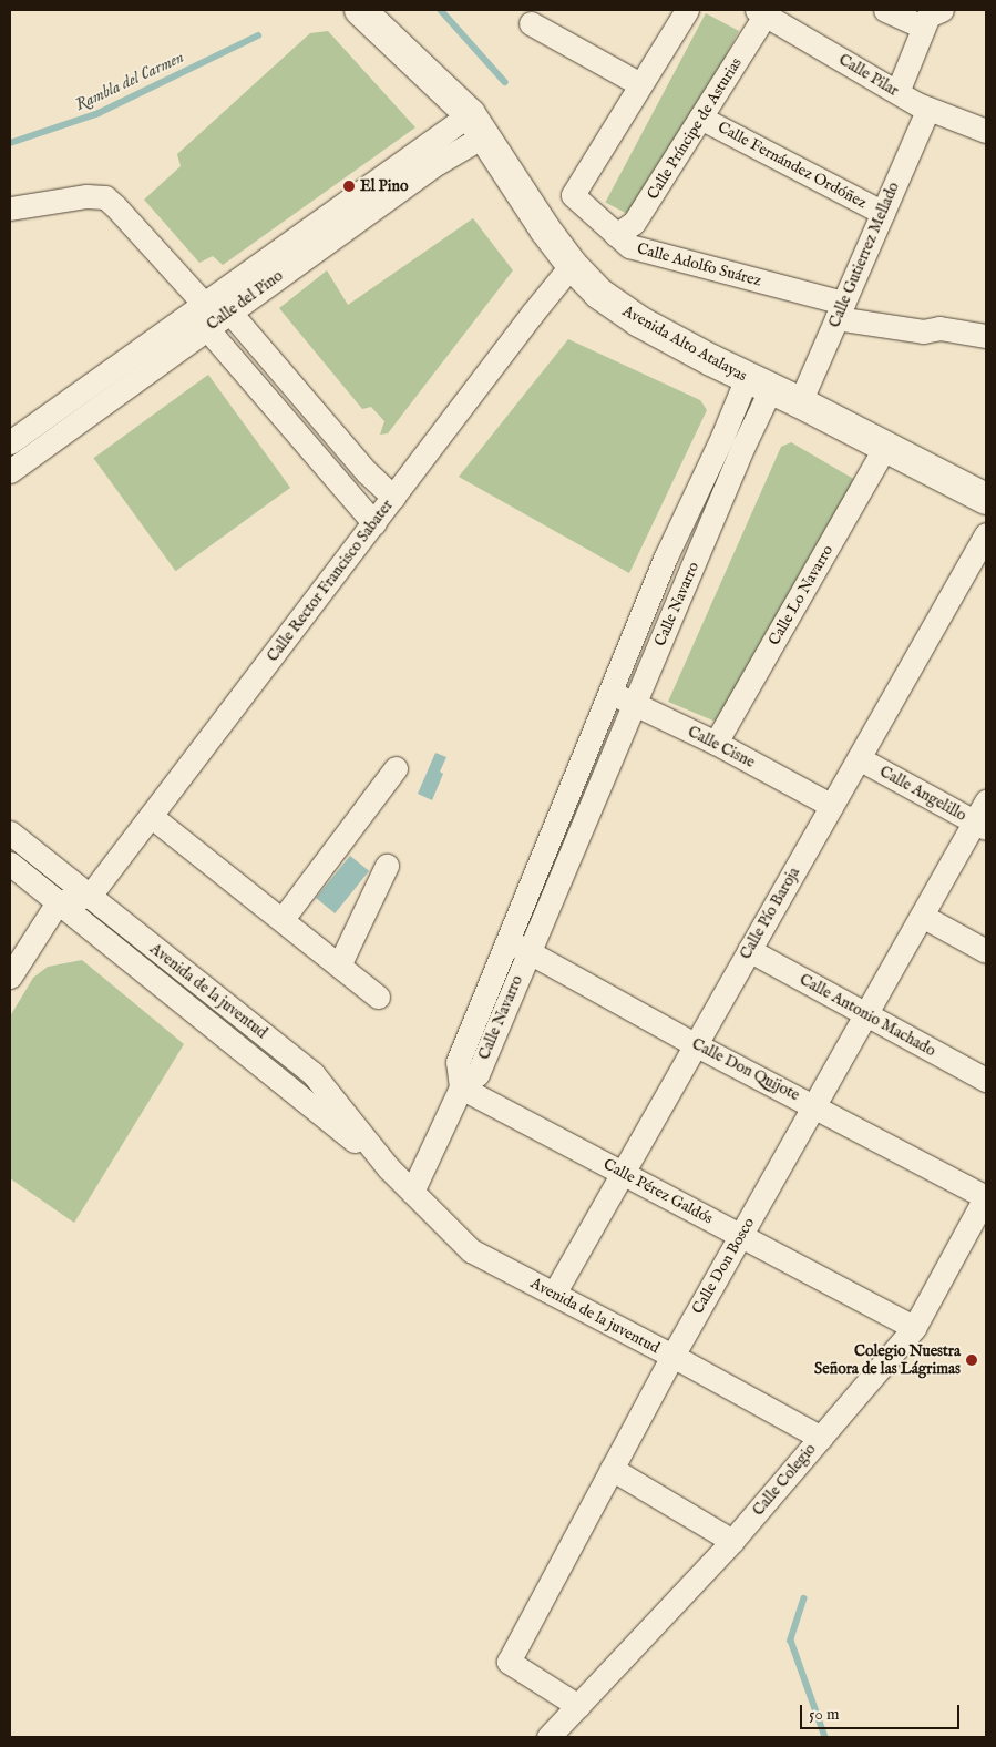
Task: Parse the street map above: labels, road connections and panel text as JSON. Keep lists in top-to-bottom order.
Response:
{
  "streets": {
    "main road": ["Avenida Alto Atalayas"],
    "street": [
      "Calle Pilar",
      "Calle Príncipe de Asturias",
      "Calle Fernández Ordóñez",
      "Calle Gutierrez Mellado",
      "Calle Adolfo Suárez",
      "Calle del Pino",
      "Calle Rector Francisco Sabater",
      "Calle Lo Navarro",
      "Calle Navarro",
      "Calle Cisne",
      "Calle Angelillo",
      "Calle Pío Baroja",
      "Avenida de la juventud",
      "Calle Antonio Machado",
      "Calle Don Quijote",
      "Calle Pérez Galdós",
      "Calle Don Bosco",
      "Calle Colegio"
    ]
  },
  "crossings": [
    ["Calle Pilar", "Calle Príncipe de Asturias"],
    ["Calle Pilar", "Calle Gutierrez Mellado"],
    ["Calle Príncipe de Asturias", "Calle Fernández Ordóñez"],
    ["Calle Príncipe de Asturias", "Calle Adolfo Suárez"],
    ["Calle Fernández Ordóñez", "Calle Gutierrez Mellado"],
    ["Calle Gutierrez Mellado", "Calle Adolfo Suárez"],
    ["Calle Gutierrez Mellado", "Avenida Alto Atalayas"],
    ["Calle del Pino", "Avenida Alto Atalayas"],
    ["Avenida Alto Atalayas", "Calle Rector Francisco Sabater"],
    ["Avenida Alto Atalayas", "Calle Lo Navarro"],
    ["Avenida Alto Atalayas", "Calle Navarro"],
    ["Calle Rector Francisco Sabater", "Avenida de la juventud"],
    ["Calle Lo Navarro", "Calle Cisne"],
    ["Calle Navarro", "Calle Cisne"],
    ["Calle Navarro", "Calle Don Quijote"],
    ["Calle Navarro", "Calle Pérez Galdós"],
    ["Calle Cisne", "Calle Pío Baroja"],
    ["Calle Angelillo", "Calle Pío Baroja"],
    ["Calle Angelillo", "Calle Don Bosco"],
    ["Calle Pío Baroja", "Avenida de la juventud"],
    ["Calle Pío Baroja", "Calle Antonio Machado"],
    ["Calle Pío Baroja", "Calle Don Quijote"],
    ["Calle Pío Baroja", "Calle Pérez Galdós"],
    ["Avenida de la juventud", "Calle Don Bosco"],
    ["Avenida de la juventud", "Calle Colegio"],
    ["Calle Antonio Machado", "Calle Don Bosco"],
    ["Calle Don Quijote", "Calle Don Bosco"],
    ["Calle Don Quijote", "Calle Colegio"],
    ["Calle Pérez Galdós", "Calle Don Bosco"],
    ["Calle Pérez Galdós", "Calle Colegio"],
    ["Calle Don Bosco", "Calle Colegio"]
  ],
  "water": ["Rambla del Carmen"],
  "places": ["El Pino", "Colegio Nuestra Señora de las Lágrimas"],
  "scale_bar": "50 m"
}
